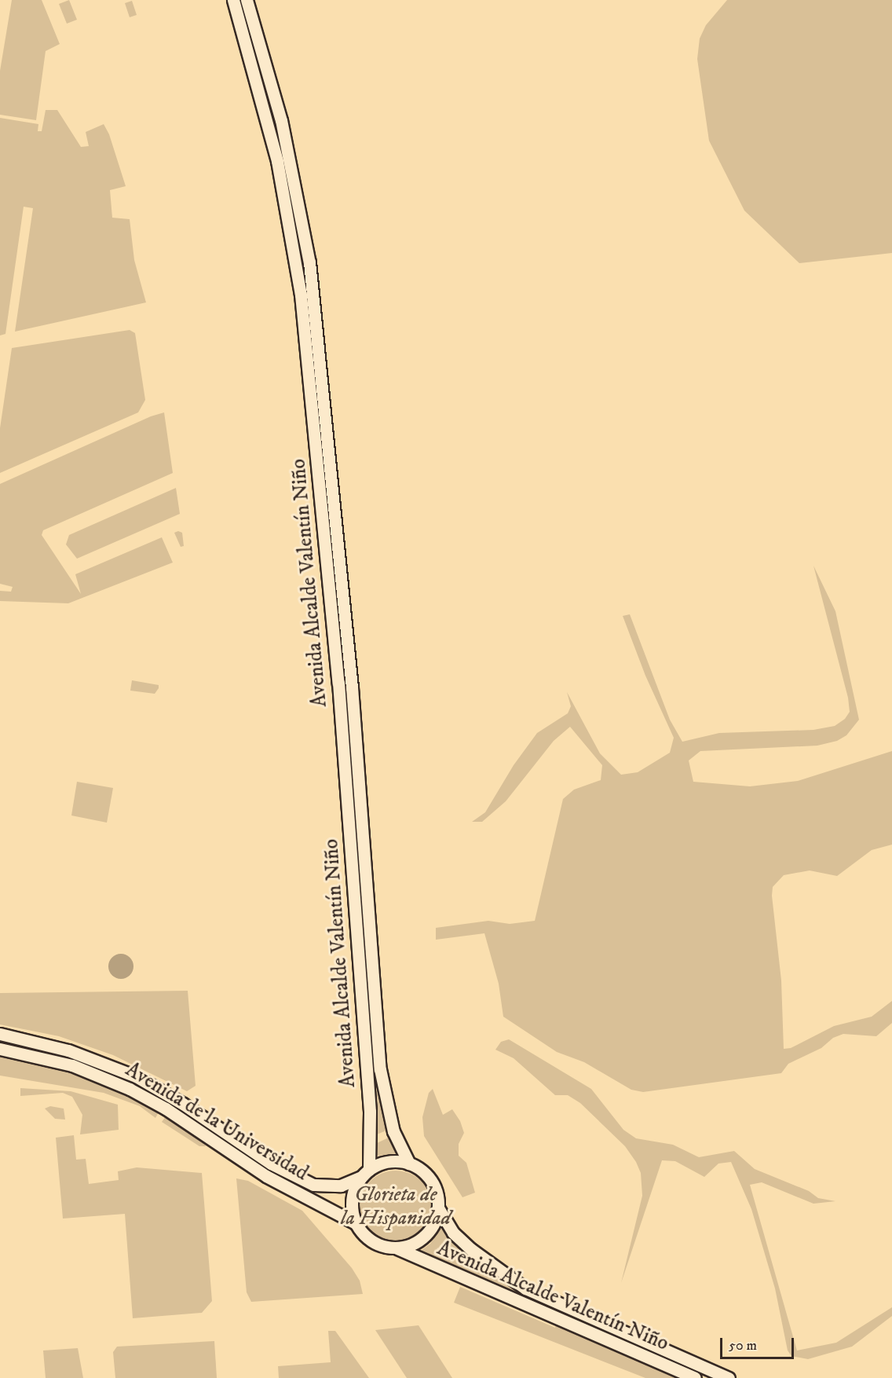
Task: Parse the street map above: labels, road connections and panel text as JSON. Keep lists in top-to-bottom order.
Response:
{
  "streets": {
    "street": ["Avenida Alcalde Valentín Niño", "Avenida de la Universidad"]
  },
  "crossings": [
    ["Avenida Alcalde Valentín Niño", "Avenida de la Universidad"]
  ],
  "parks": ["Glorieta de la Hispanidad"],
  "scale_bar": "50 m"
}
